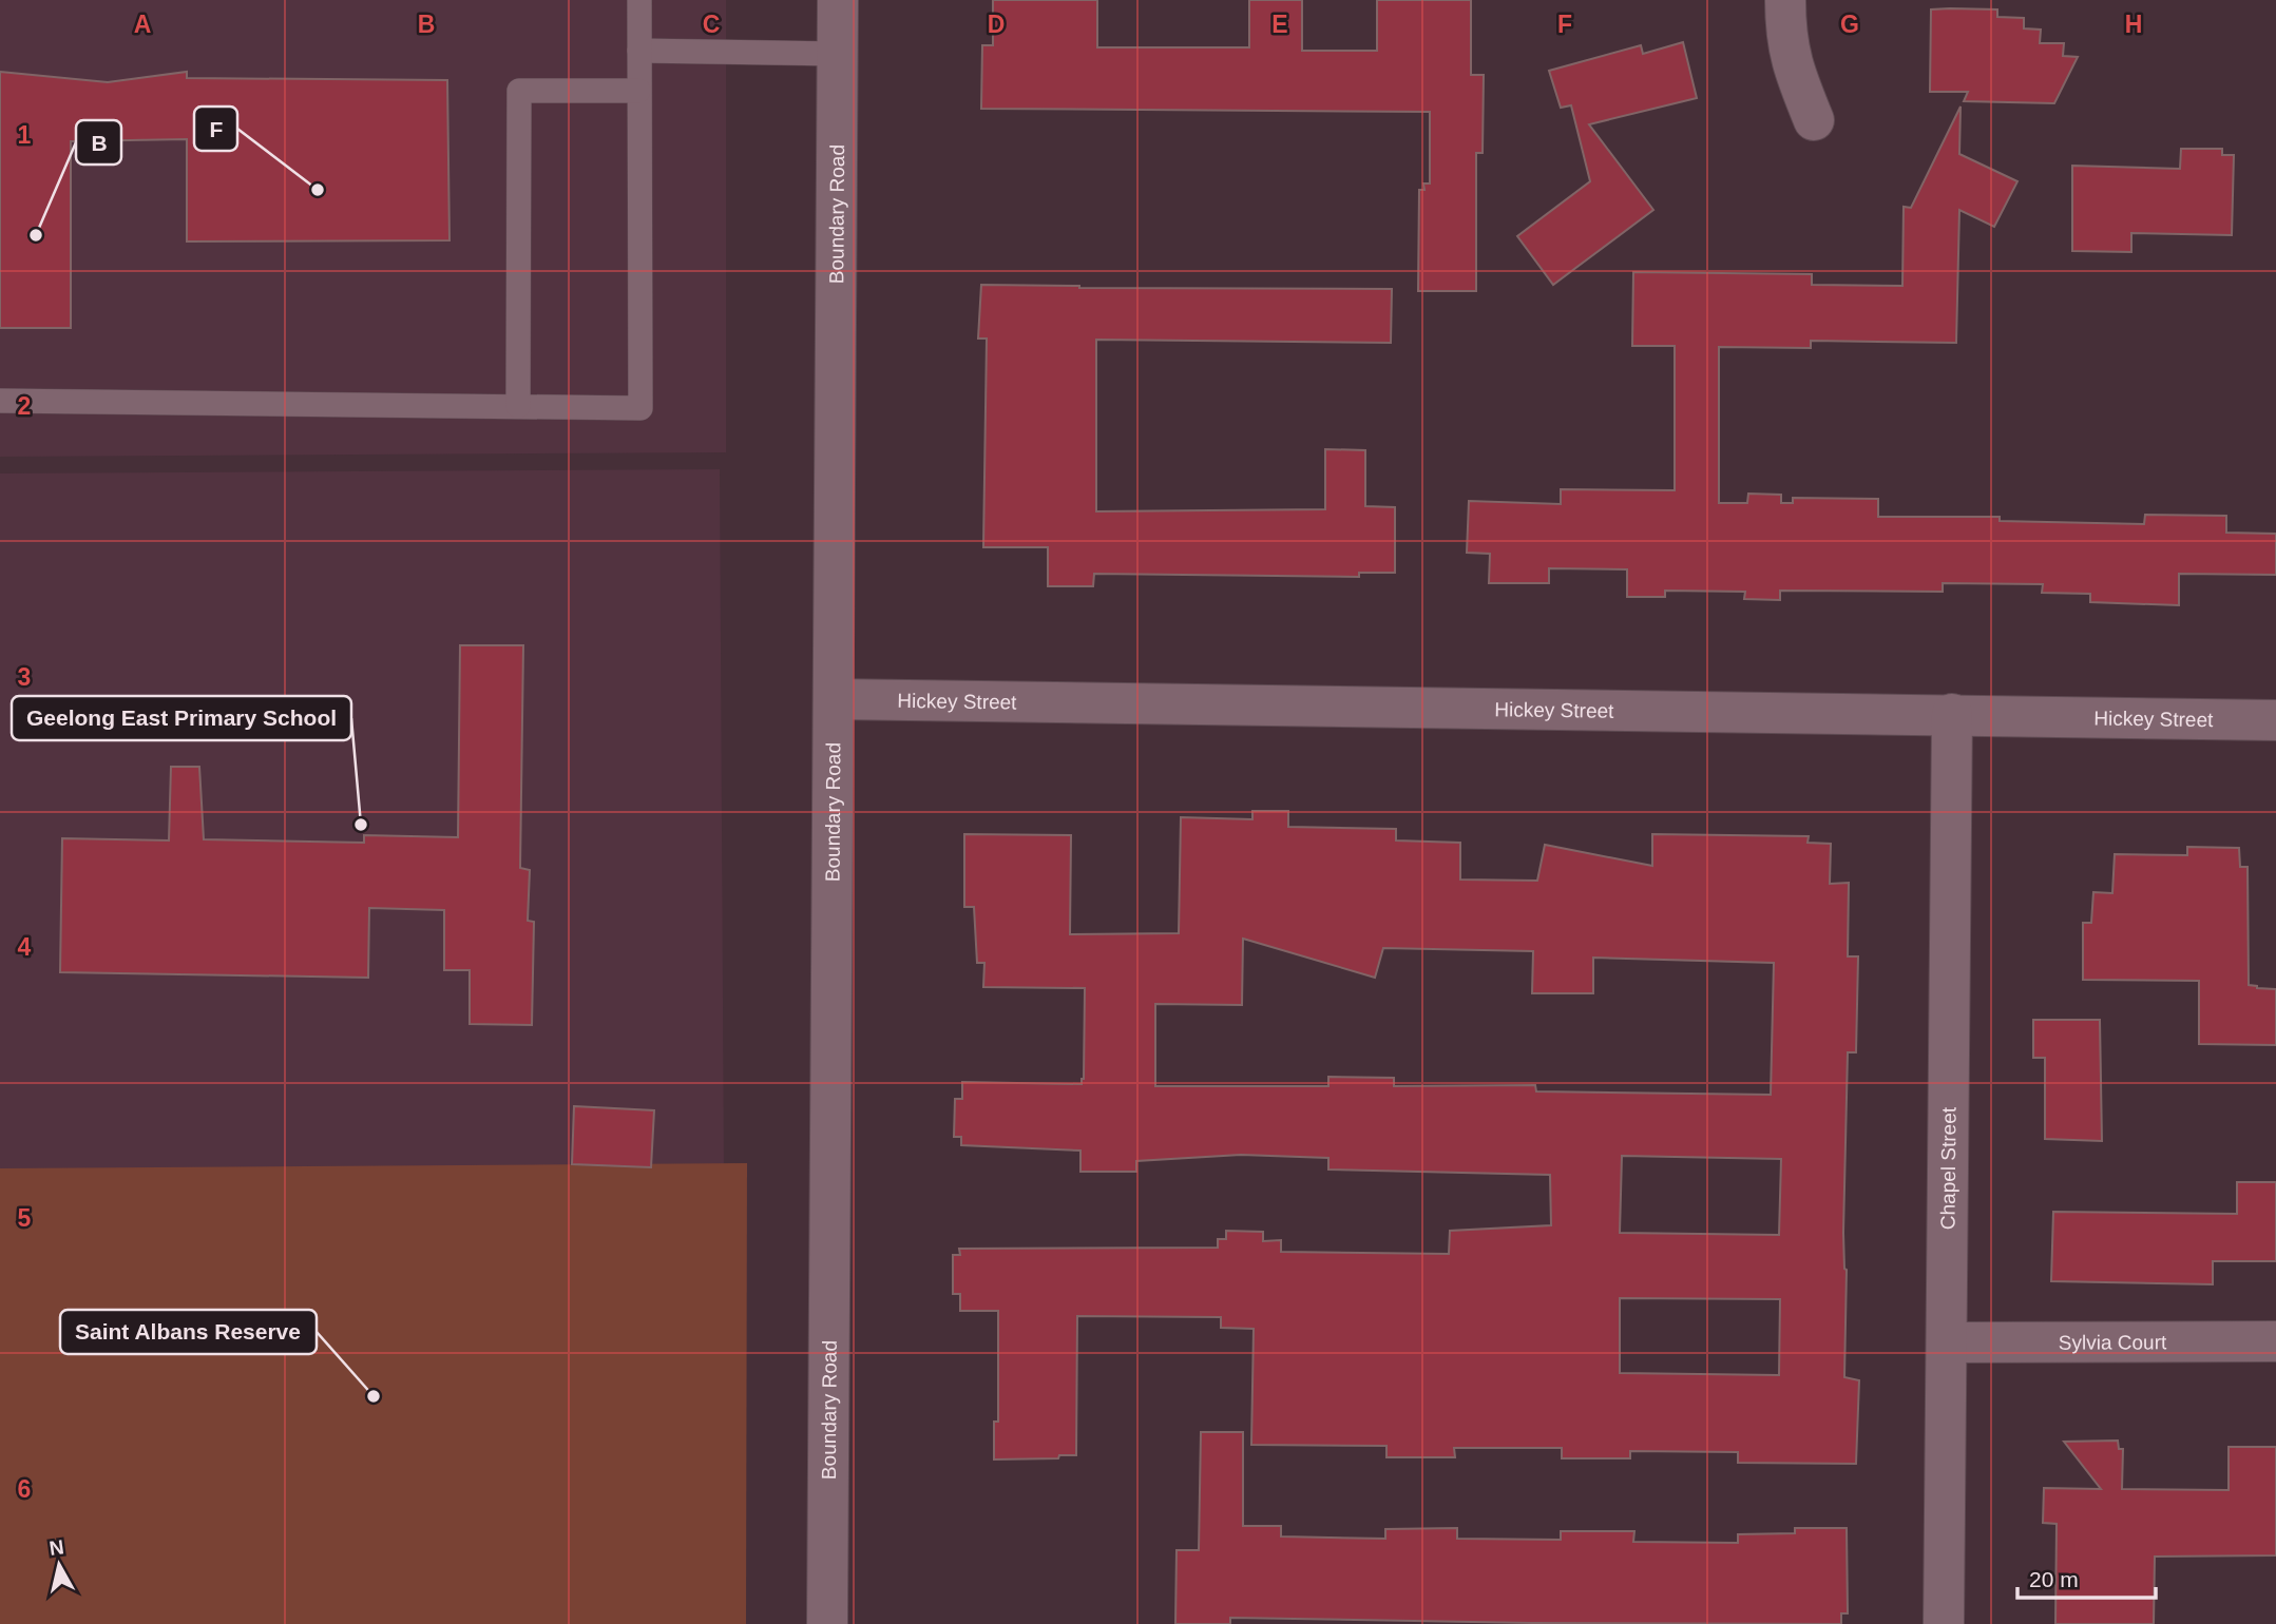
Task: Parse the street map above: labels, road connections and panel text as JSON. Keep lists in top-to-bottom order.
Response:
{
  "streets": {
    "street": [
      "Boundary Road",
      "Hickey Street",
      "Chapel Street",
      "Sylvia Court"
    ]
  },
  "crossings": [
    ["Boundary Road", "Hickey Street"],
    ["Hickey Street", "Chapel Street"],
    ["Chapel Street", "Sylvia Court"]
  ],
  "places": [
    "F",
    "B",
    "Geelong East Primary School",
    "Saint Albans Reserve"
  ],
  "scale_bar": "20 m",
  "north": "top",
  "grid": {
    "columns": [
      "A",
      "B",
      "C",
      "D",
      "E",
      "F",
      "G",
      "H"
    ],
    "rows": [
      "1",
      "2",
      "3",
      "4",
      "5",
      "6"
    ]
  }
}
